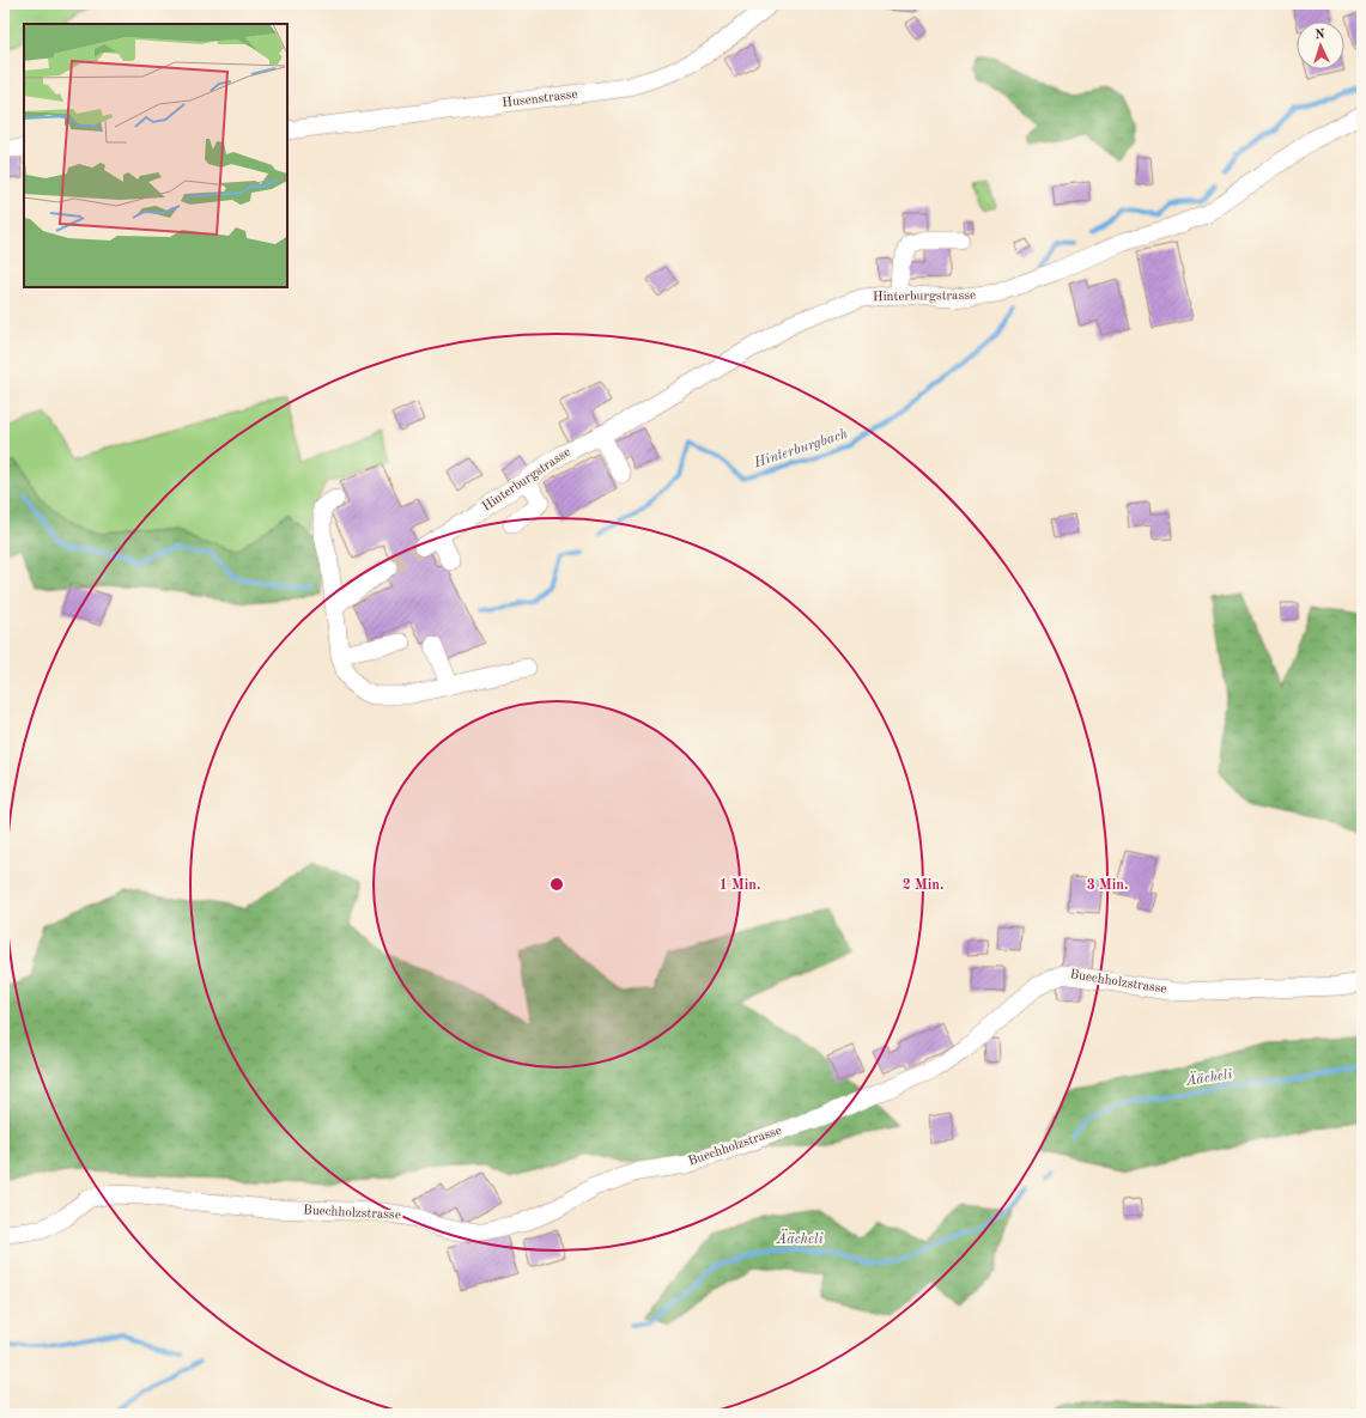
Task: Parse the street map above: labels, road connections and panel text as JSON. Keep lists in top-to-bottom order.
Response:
{
  "streets": {
    "street": ["Husenstrasse", "Hinterburgstrasse", "Buechholzstrasse"]
  },
  "water": ["Hinterburgbach", "Äächeli"],
  "north": "top",
  "rings": ["1 Min.", "2 Min.", "3 Min."]
}
